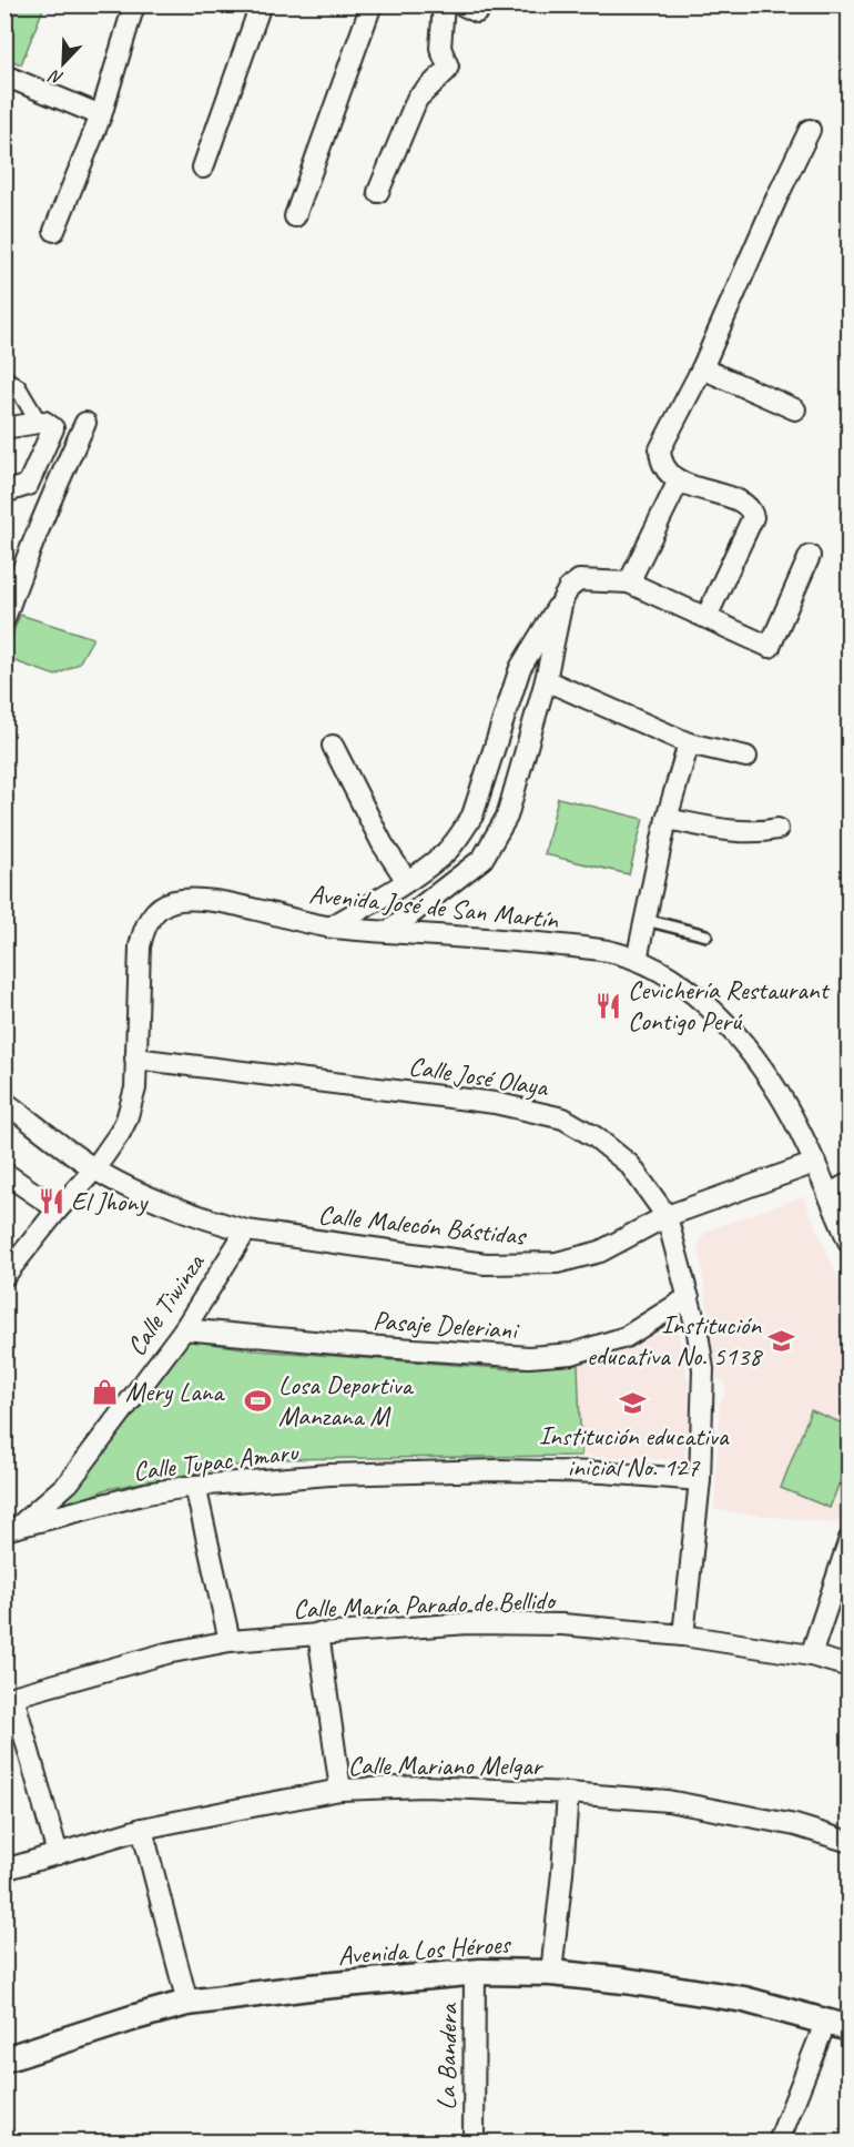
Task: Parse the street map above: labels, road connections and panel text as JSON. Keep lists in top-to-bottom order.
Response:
{
  "streets": {
    "street": [
      "Avenida José de San Martín",
      "Calle José Olaya",
      "Calle Malecón Bástidas",
      "Calle Tiwinza",
      "Pasaje Deleriani",
      "Calle Tupac Amaru",
      "Calle María Parado de Bellido",
      "Calle Mariano Melgar",
      "Avenida Los Héroes",
      "La Bandera"
    ]
  },
  "crossings": [
    ["Avenida José de San Martín", "Calle José Olaya"],
    ["Avenida José de San Martín", "Calle Malecón Bástidas"],
    ["Calle José Olaya", "Calle Malecón Bástidas"],
    ["Calle José Olaya", "Pasaje Deleriani"],
    ["Calle José Olaya", "Calle Tupac Amaru"],
    ["Calle José Olaya", "Calle María Parado de Bellido"],
    ["Calle Malecón Bástidas", "Calle Tiwinza"],
    ["Calle Tiwinza", "Pasaje Deleriani"],
    ["Calle Tiwinza", "Calle Tupac Amaru"],
    ["Avenida Los Héroes", "La Bandera"]
  ],
  "places": {
    "restaurant": ["Cevichería Restaurant Contigo Perú", "El Jhony"],
    "school or university": ["Institución educativa No. 5138", "Institución educativa inicial No. 127"],
    "shop": ["Mery Lana"],
    "sports": ["Losa Deportiva Manzana M"]
  },
  "north": "bottom left"
}
